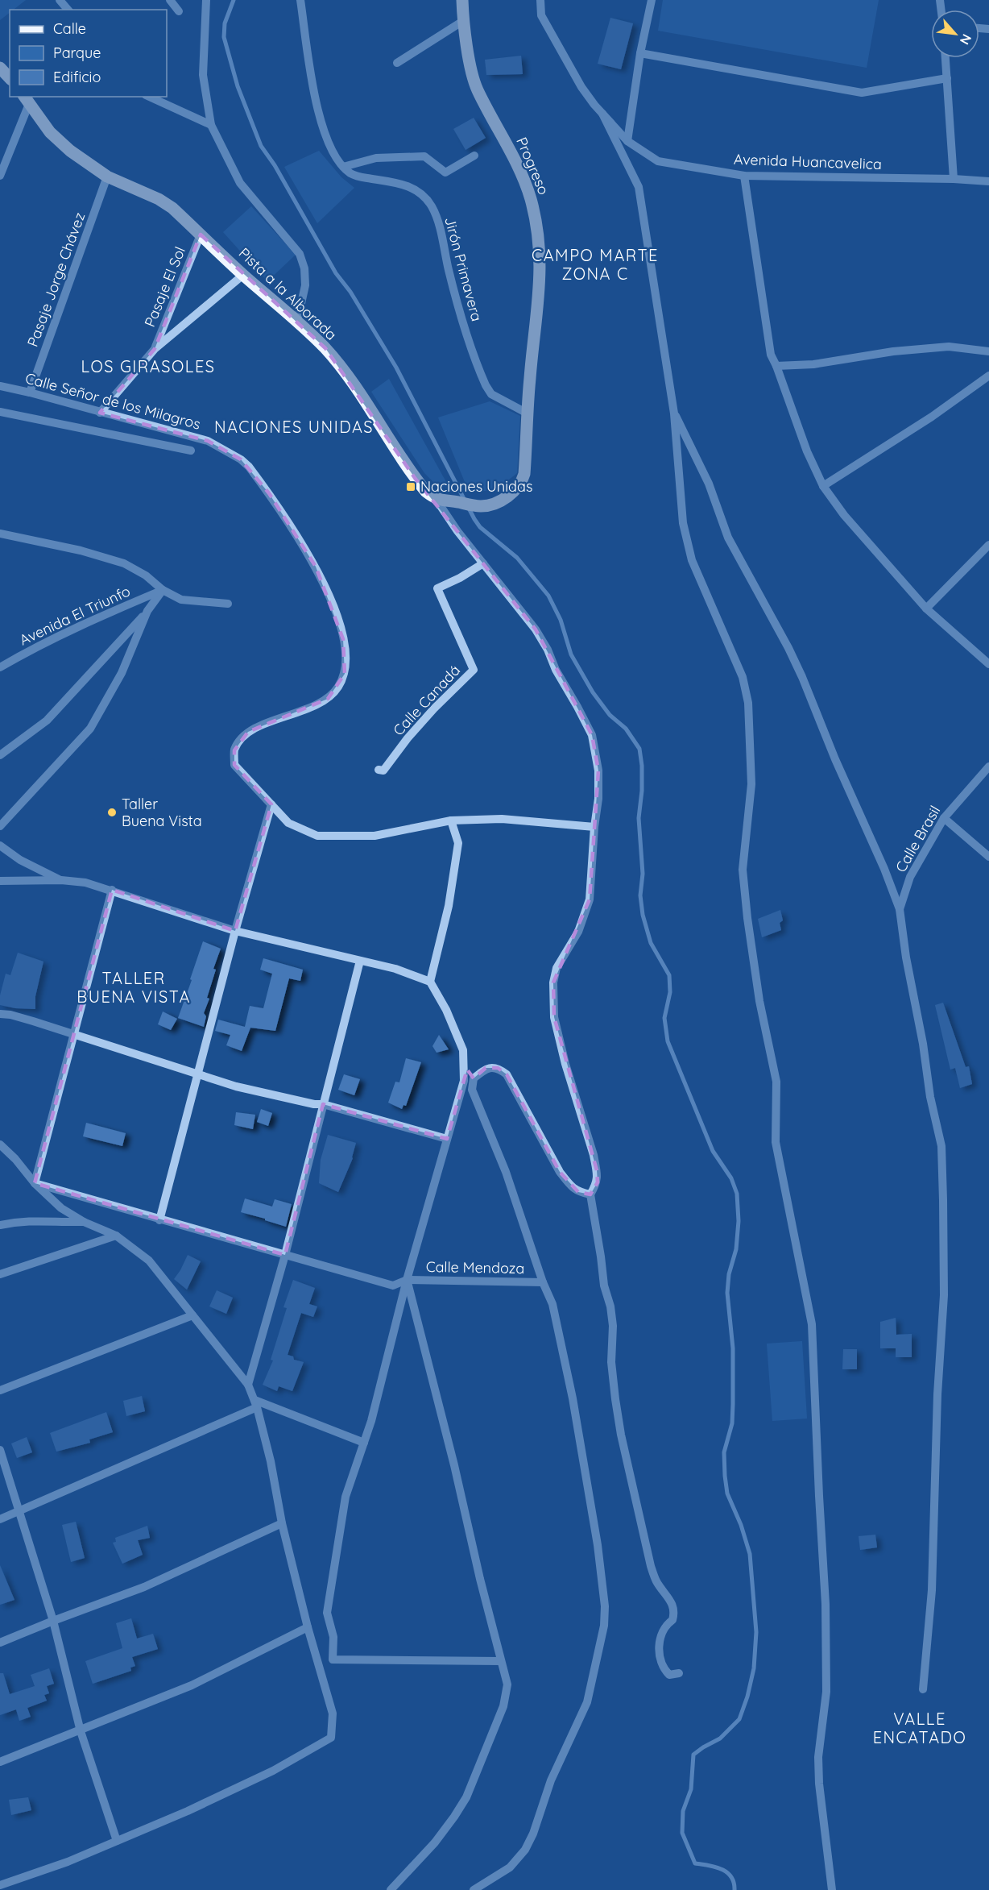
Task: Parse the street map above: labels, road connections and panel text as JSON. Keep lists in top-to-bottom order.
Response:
{
  "streets": {
    "main road": ["Progreso", "Pista a la Alborada"],
    "street": [
      "Avenida Huancavelica",
      "Jirón Primavera",
      "Pasaje Jorge Chávez",
      "Pasaje El Sol",
      "Calle Señor de los Milagros",
      "Avenida El Triunfo",
      "Calle Canadá",
      "Calle Brasil",
      "Calle Mendoza"
    ]
  },
  "crossings": [
    ["Progreso", "Jirón Primavera"],
    ["Progreso", "Pista a la Alborada"],
    ["Pasaje Jorge Chávez", "Pista a la Alborada"],
    ["Pasaje Jorge Chávez", "Calle Señor de los Milagros"],
    ["Pasaje El Sol", "Pista a la Alborada"],
    ["Pasaje El Sol", "Calle Señor de los Milagros"]
  ],
  "districts": [
    "CAMPO MARTE ZONA C",
    "LOS GIRASOLES",
    "NACIONES UNIDAS",
    "TALLER BUENA VISTA",
    "VALLE ENCATADO"
  ],
  "places": {
    "transit": ["Naciones Unidas"],
    "other": ["Taller Buena Vista"]
  },
  "legend": ["Calle", "Parque", "Edificio"],
  "north": "bottom right"
}
